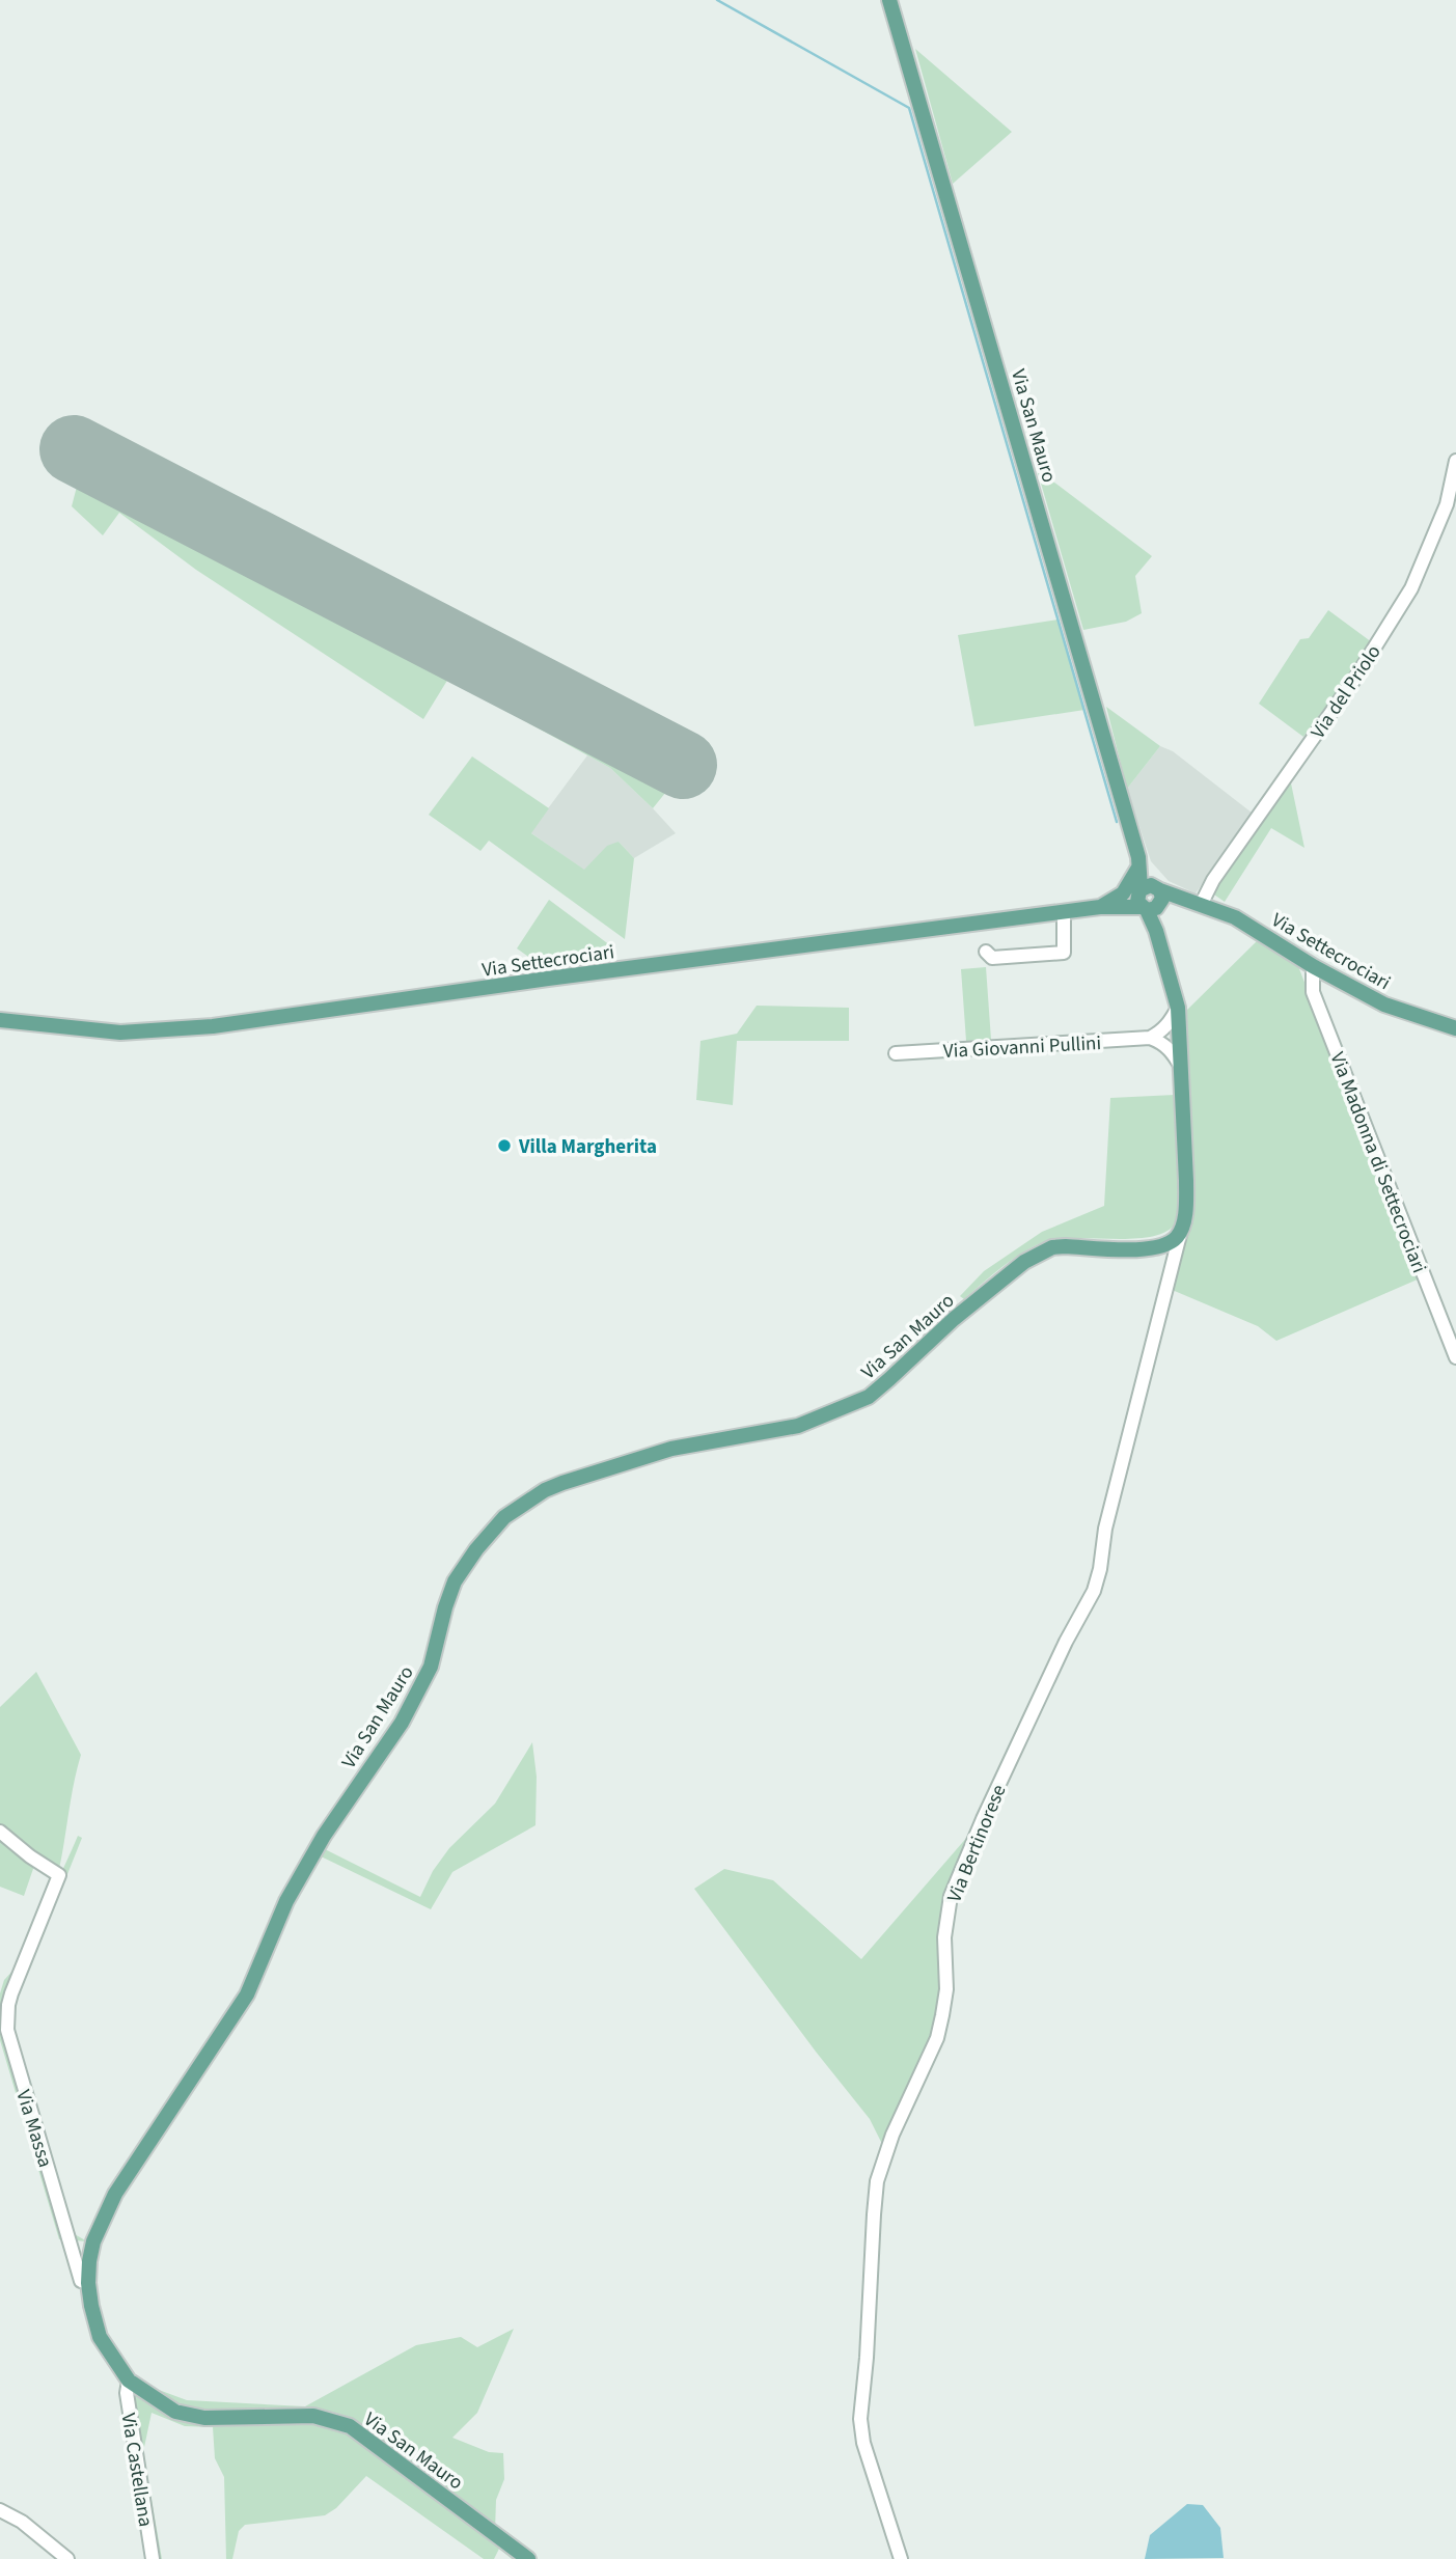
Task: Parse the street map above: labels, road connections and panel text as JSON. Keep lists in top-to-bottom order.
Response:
{
  "streets": {
    "main road": ["Via San Mauro", "Via Settecrociari"],
    "street": [
      "Via del Priolo",
      "Via Giovanni Pullini",
      "Via Madonna di Settecrociari",
      "Via Bertinorese",
      "Via Massa",
      "Via Castellana"
    ]
  },
  "crossings": [
    ["Via San Mauro", "Via Settecrociari"],
    ["Via San Mauro", "Via Giovanni Pullini"],
    ["Via San Mauro", "Via Bertinorese"],
    ["Via San Mauro", "Via Massa"],
    ["Via San Mauro", "Via Castellana"],
    ["Via del Priolo", "Via Settecrociari"],
    ["Via Settecrociari", "Via Madonna di Settecrociari"]
  ],
  "places": ["Villa Margherita"]
}
